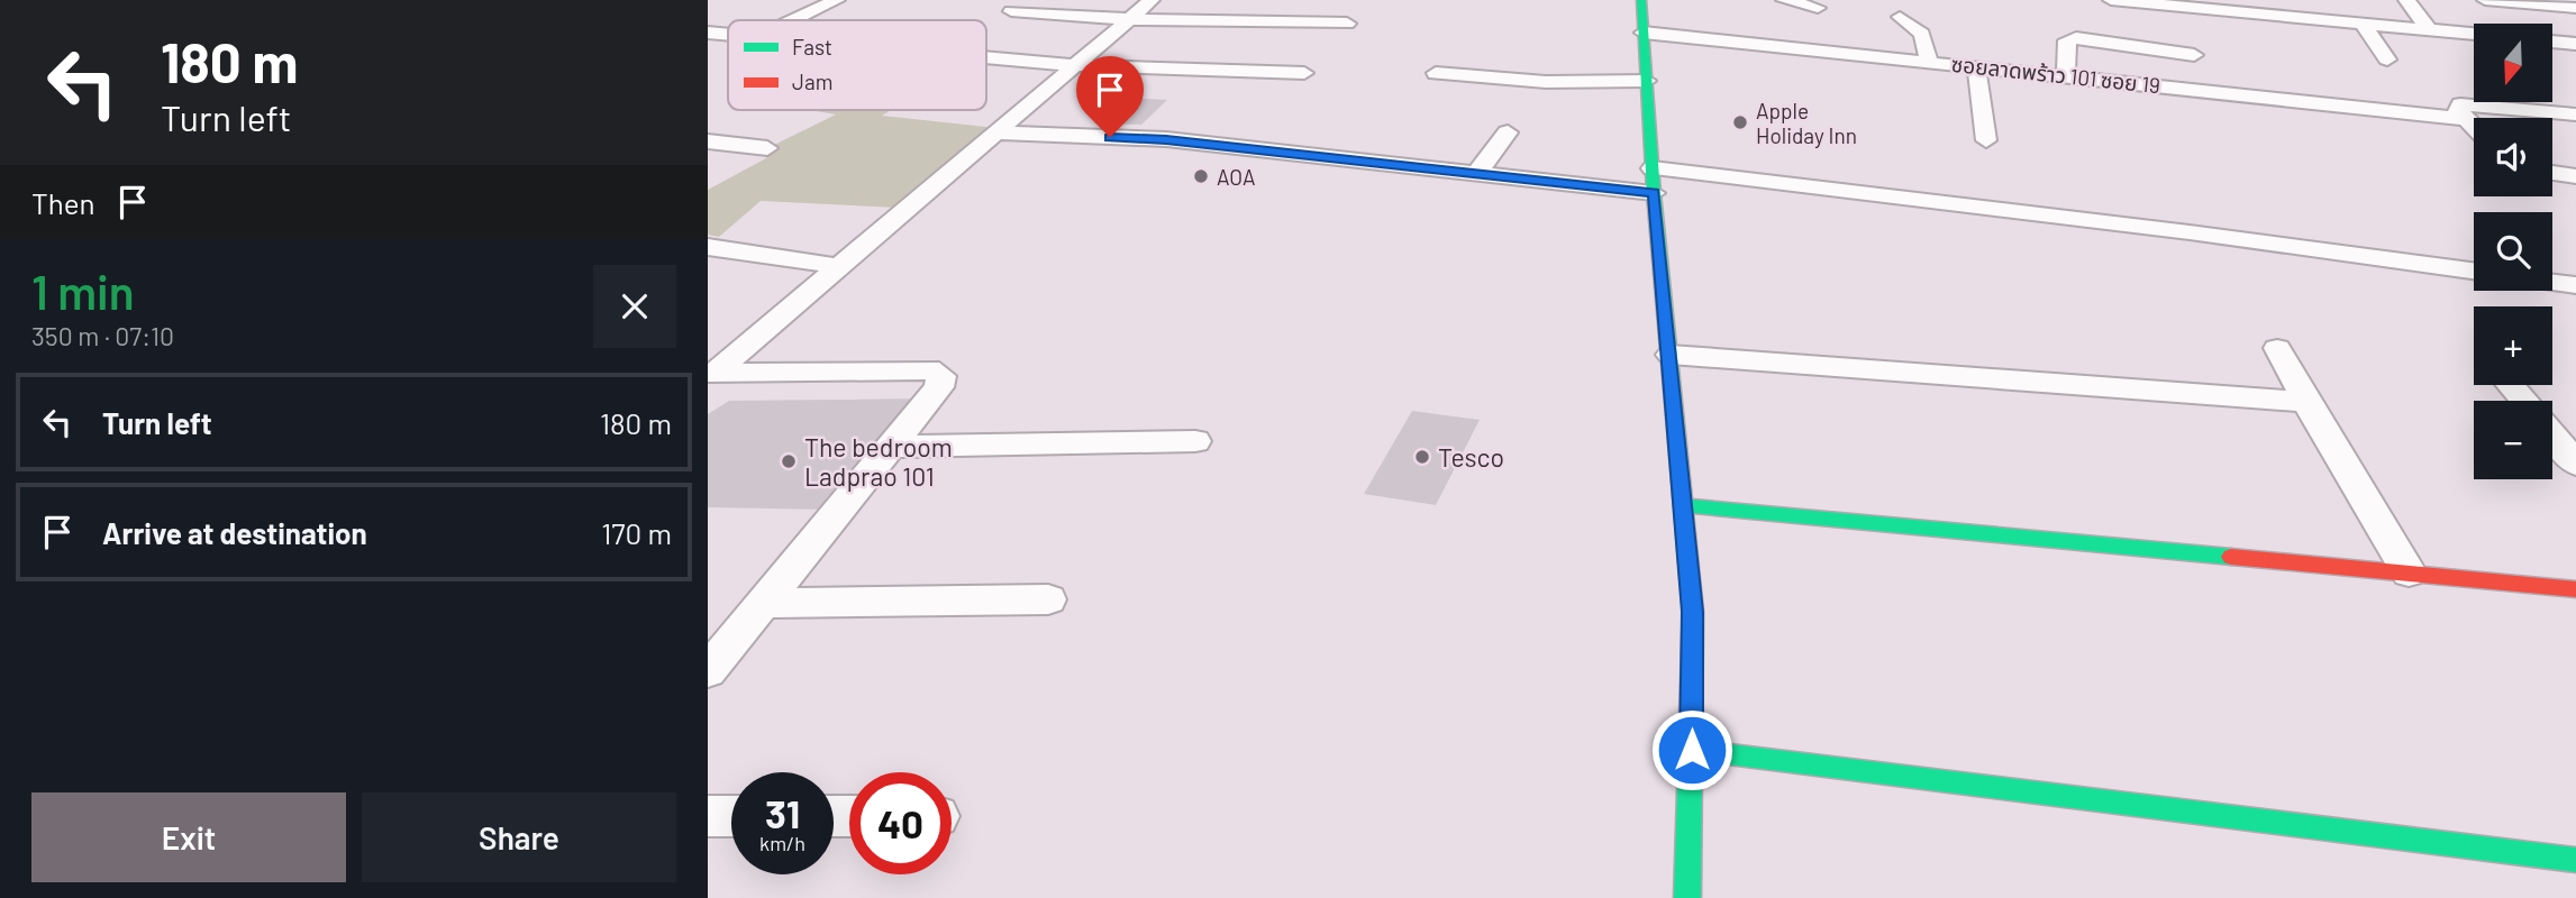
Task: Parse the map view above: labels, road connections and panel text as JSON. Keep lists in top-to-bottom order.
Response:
{
  "streets": {
    "street": ["ซอยลาดพร้าว 101 ซอย 19"]
  },
  "places": [
    "Apple Holiday Inn",
    "AOA",
    "Tesco",
    "The bedroom Ladprao 101"
  ],
  "legend": ["Fast", "Jam"],
  "north": "bottom",
  "page": {
    "turn": ["180 m", "Turn left"],
    "map_buttons": ["+", "−"],
    "then": "Then",
    "heading": ["1 min", "350 m · 07:10"],
    "list": [
      {
        "name": "Turn left",
        "value": "180 m"
      },
      {
        "name": "Arrive at destination",
        "value": "170 m"
      }
    ],
    "speed": "31 km/h",
    "limit": "40",
    "buttons": ["Exit", "Share"]
  }
}
